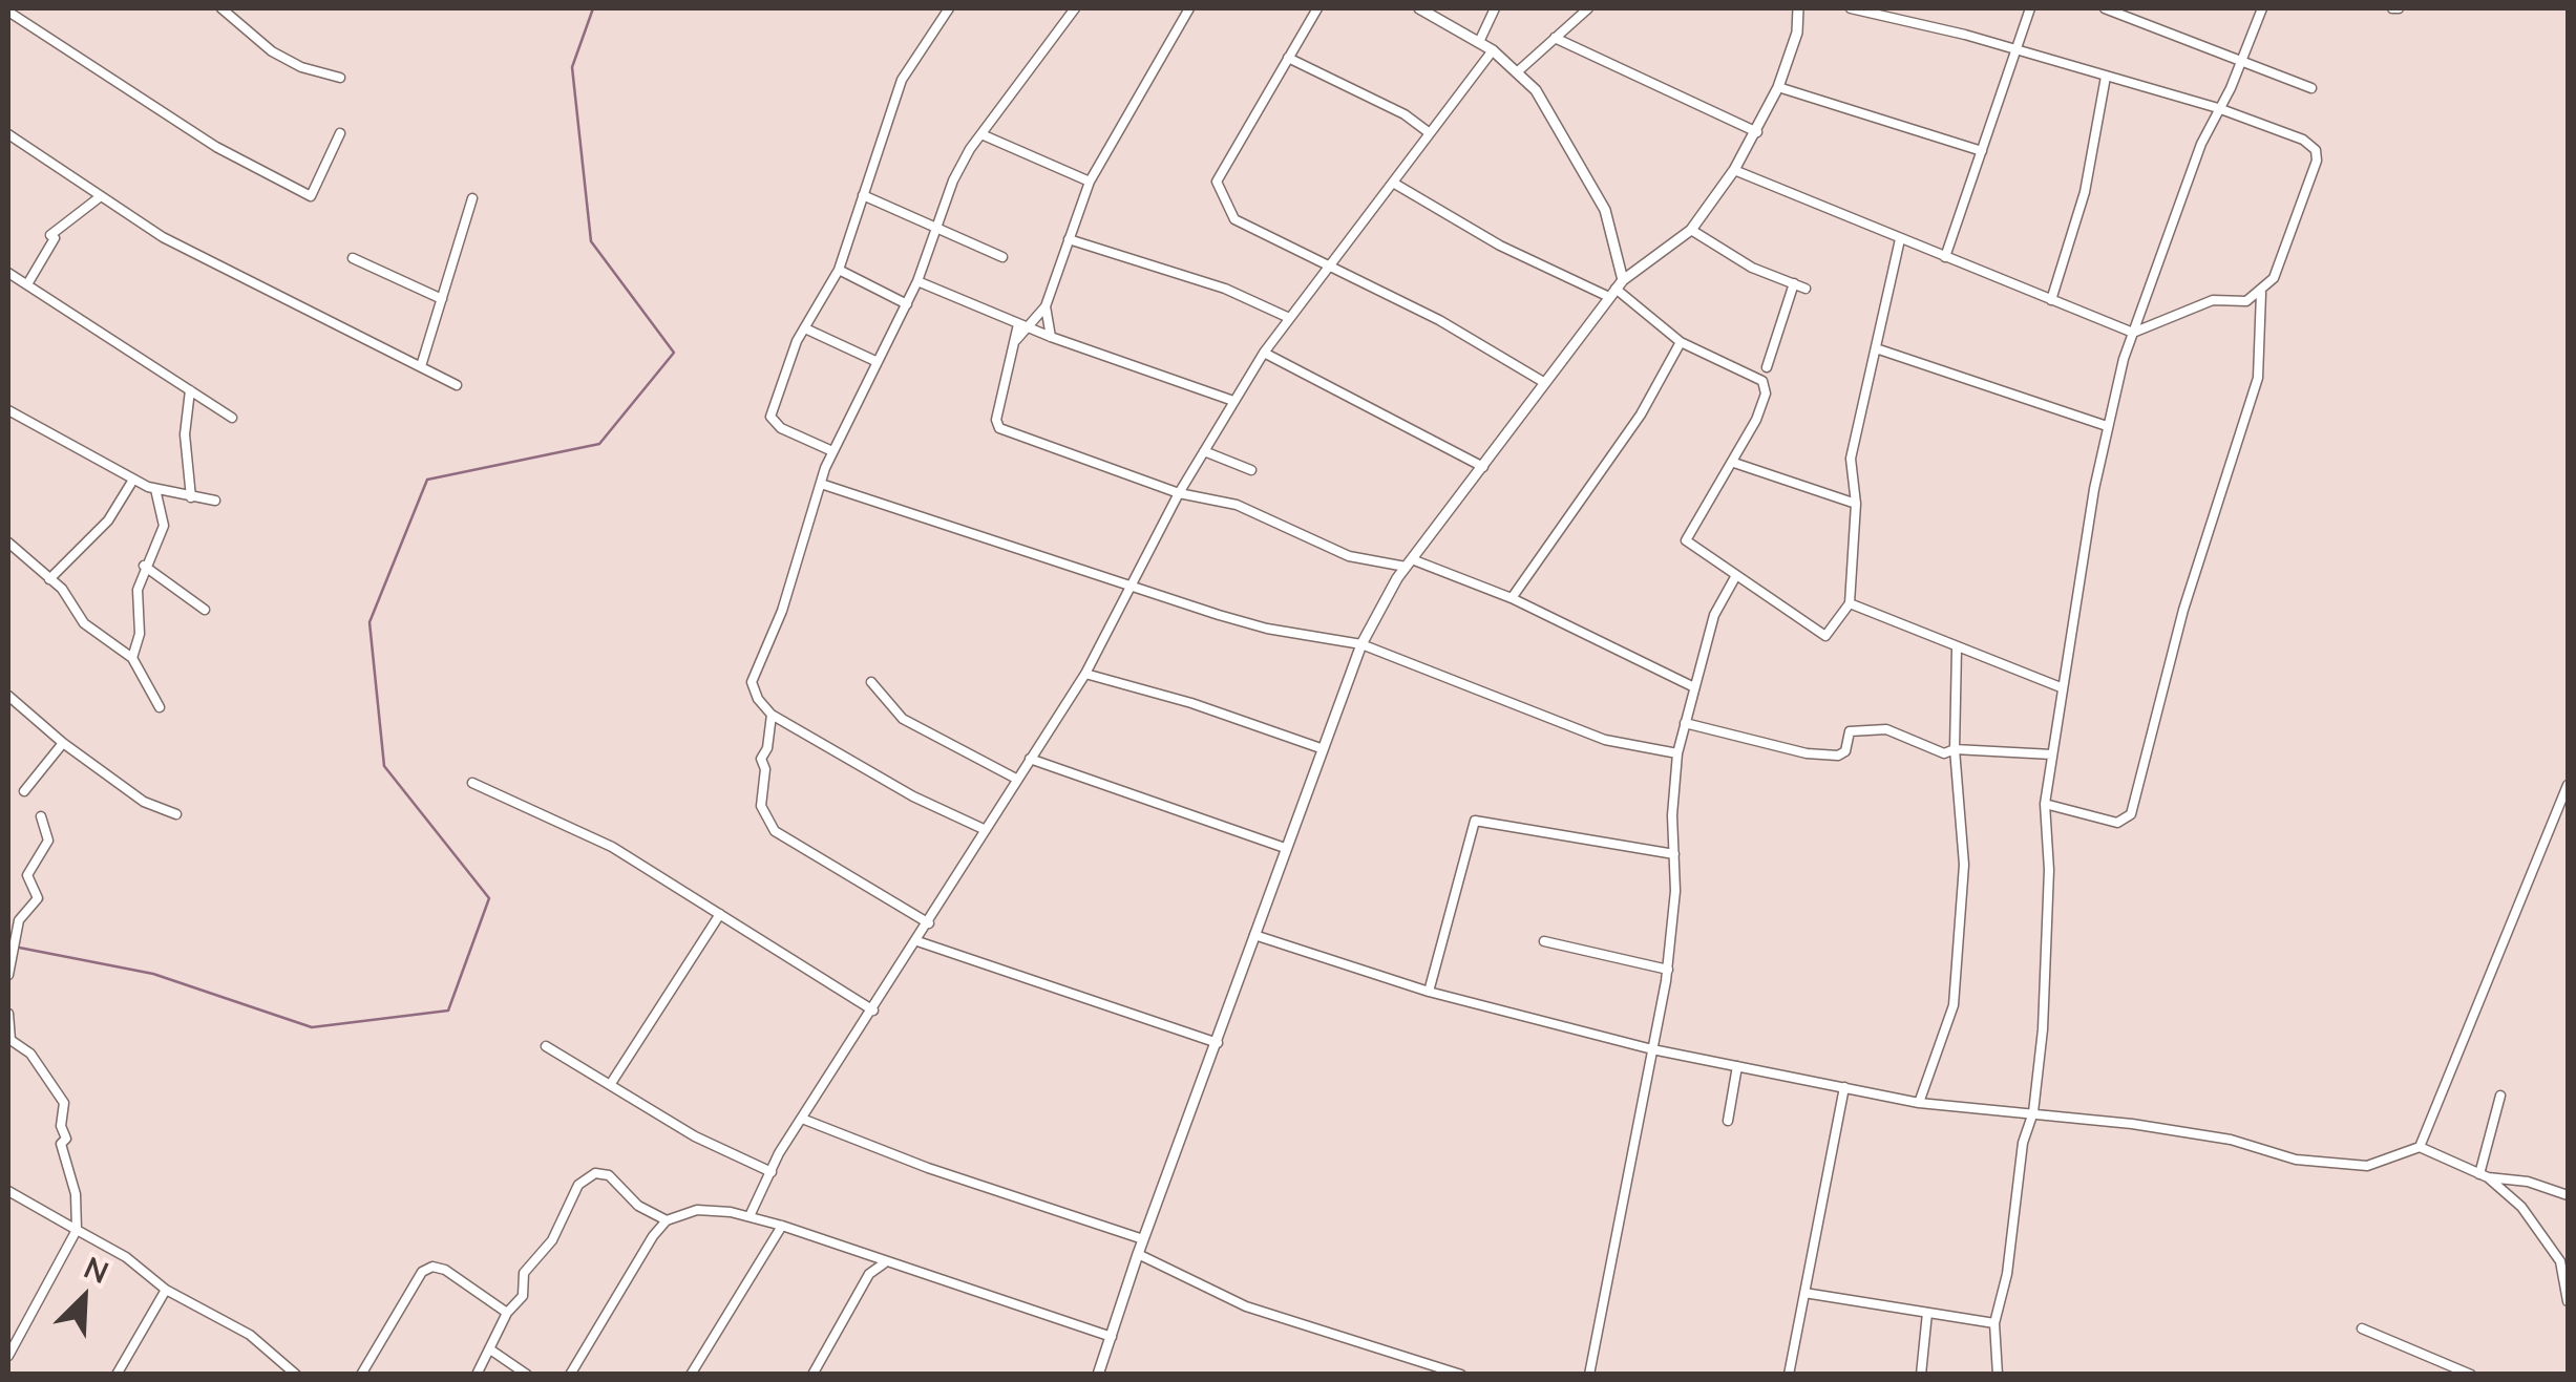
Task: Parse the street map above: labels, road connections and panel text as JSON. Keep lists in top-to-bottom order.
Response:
{
  "north": "top right"
}
